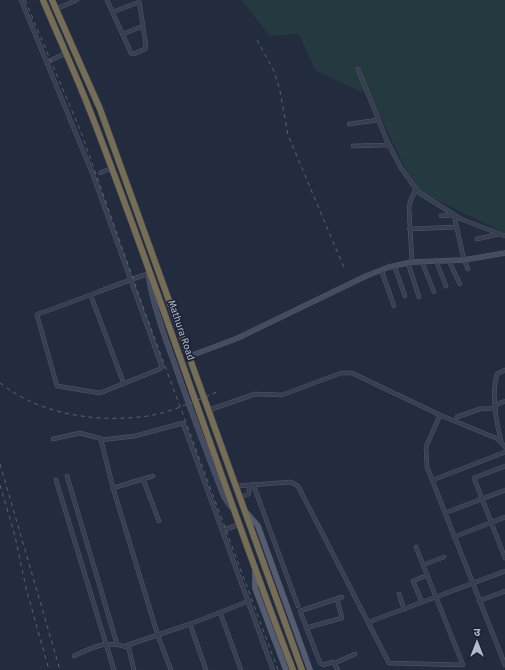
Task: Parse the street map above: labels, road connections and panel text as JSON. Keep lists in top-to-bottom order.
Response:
{
  "streets": {
    "highway": ["Mathura Road"]
  },
  "north": "top"
}
